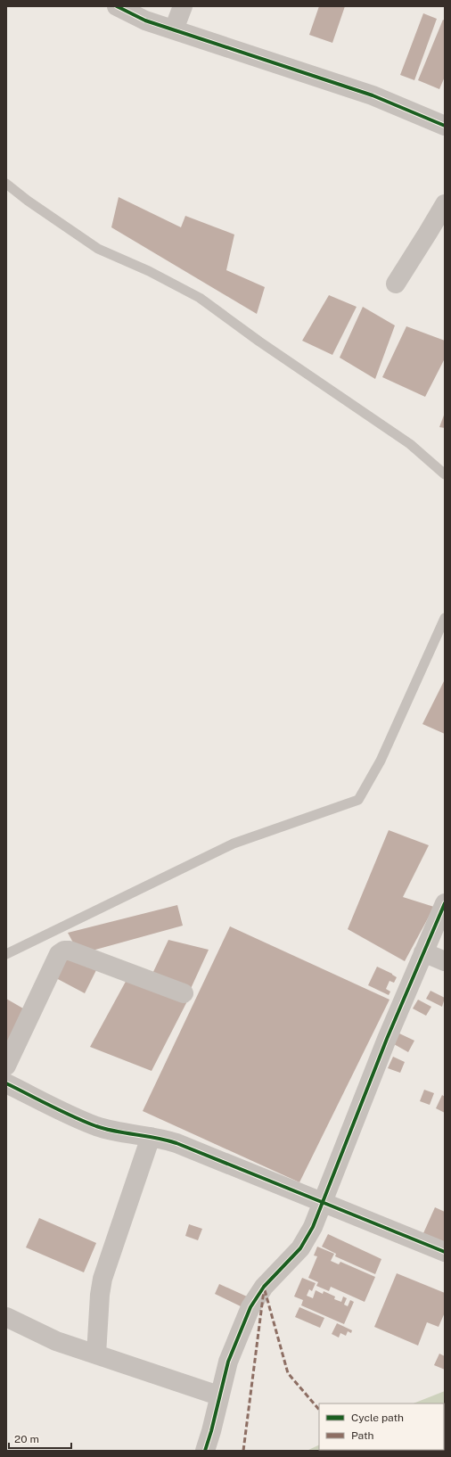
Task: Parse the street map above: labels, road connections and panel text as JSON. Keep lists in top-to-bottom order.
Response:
{
  "legend": ["Cycle path", "Path"],
  "scale_bar": "20 m"
}
